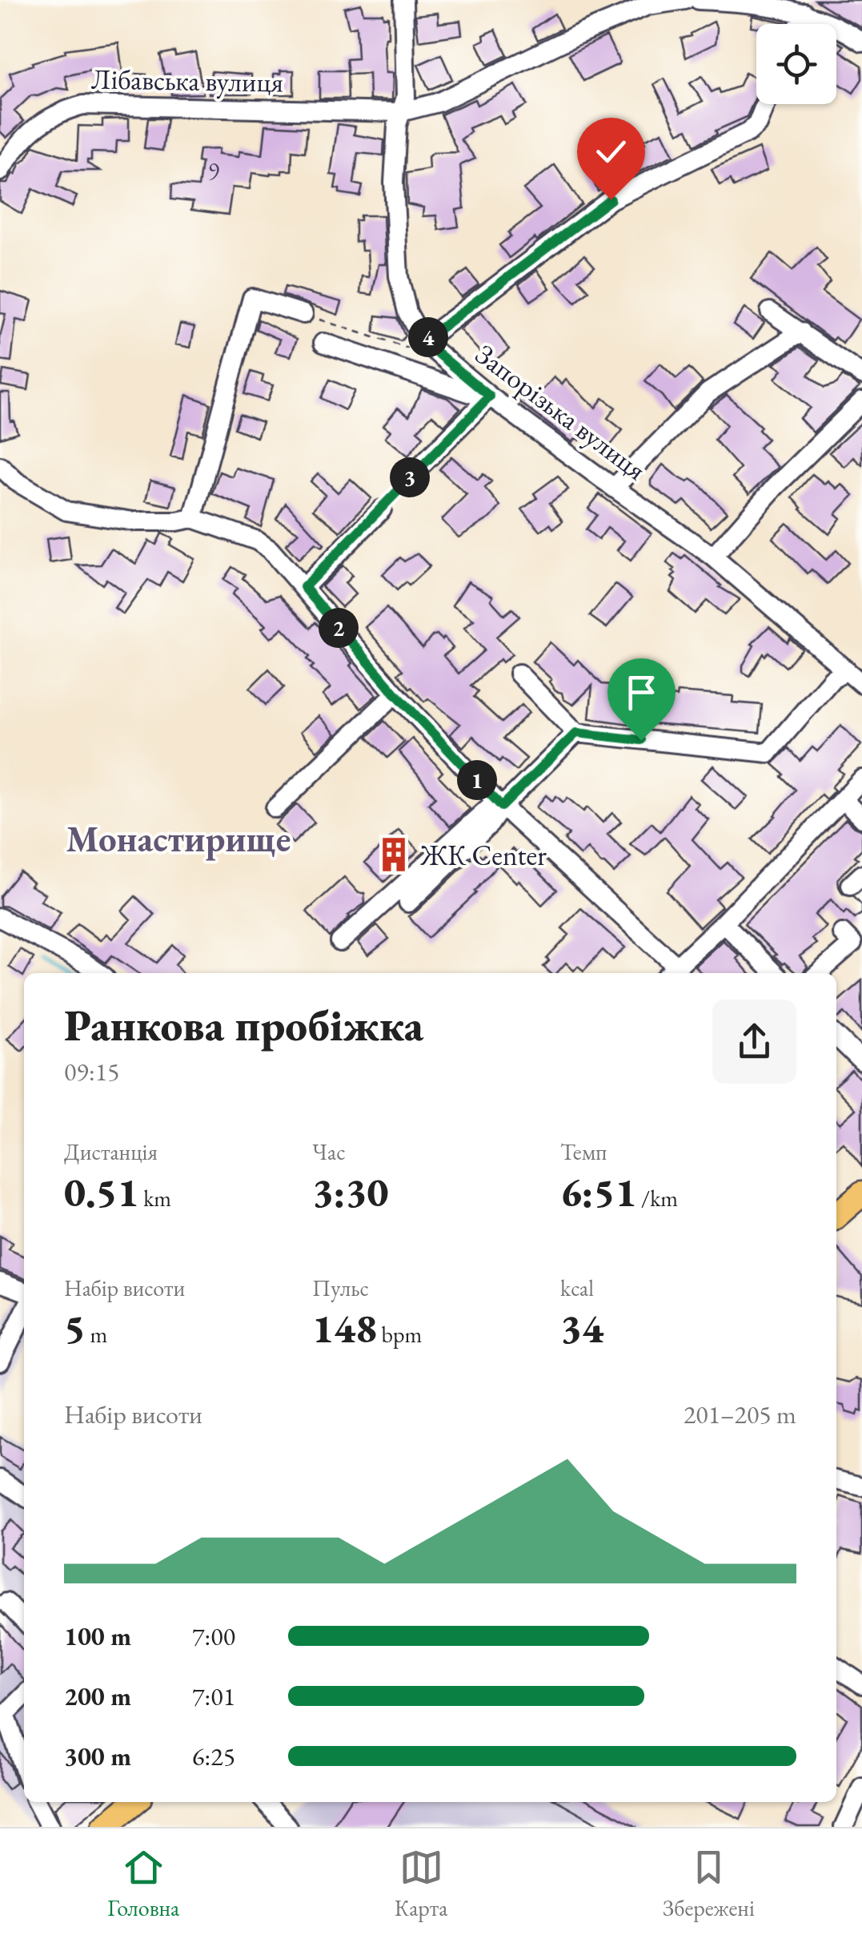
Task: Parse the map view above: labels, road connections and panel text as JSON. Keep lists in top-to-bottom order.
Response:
{
  "streets": {
    "street": ["Лібавська вулиця", "Запорізька вулиця"]
  },
  "crossings": [
    ["Лібавська вулиця", "Запорізька вулиця"]
  ],
  "districts": ["Монастирище"],
  "places": {
    "building": ["ЖК Center"]
  },
  "house_numbers": ["9"],
  "page": {
    "pins": [
      "4",
      "3",
      "2",
      "1"
    ],
    "heading": ["Ранкова пробіжка", "09:15"],
    "stats": [
      ["Дистанція", "0.51 km"],
      ["Час", "3:30"],
      ["Темп", "6:51 /km"],
      ["Набір висоти", "5 m"],
      ["Пульс", "148 bpm"],
      ["kcal", "34"]
    ],
    "chart": ["Набір висоти", "201–205 m"],
    "list": [
      {
        "name": "100 m",
        "note": "7:00"
      },
      {
        "name": "200 m",
        "note": "7:01"
      },
      {
        "name": "300 m",
        "note": "6:25"
      }
    ],
    "tabs": ["Головна", "Карта", "Збережені"]
  }
}
